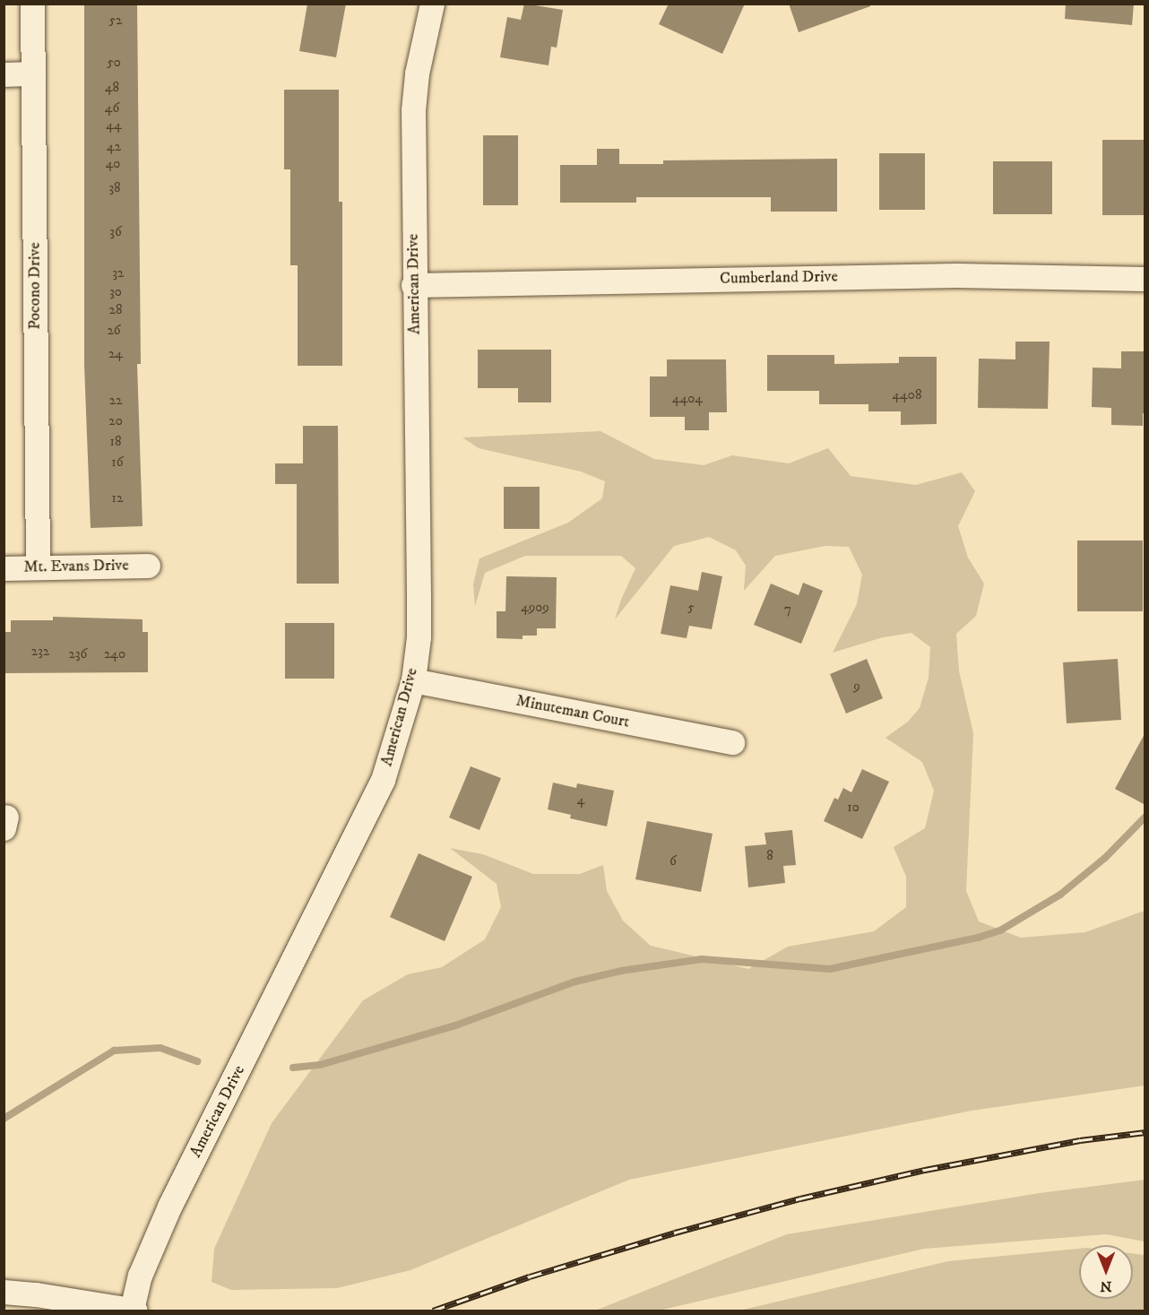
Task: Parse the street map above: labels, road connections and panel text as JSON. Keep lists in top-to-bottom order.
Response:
{
  "streets": {
    "street": [
      "Cumberland Drive",
      "American Drive",
      "Pocono Drive",
      "Mt. Evans Drive",
      "Minuteman Court"
    ]
  },
  "crossings": [
    ["Cumberland Drive", "American Drive"],
    ["American Drive", "Minuteman Court"],
    ["Pocono Drive", "Mt. Evans Drive"]
  ],
  "house_numbers": [
    "52",
    "50",
    "48",
    "46",
    "44",
    "42",
    "40",
    "38",
    "36",
    "32",
    "30",
    "28",
    "26",
    "24",
    "4408",
    "4404",
    "22",
    "20",
    "18",
    "16",
    "12",
    "4909",
    "5",
    "7",
    "232",
    "236",
    "240",
    "9",
    "4",
    "10",
    "8",
    "6"
  ],
  "north": "bottom"
}
